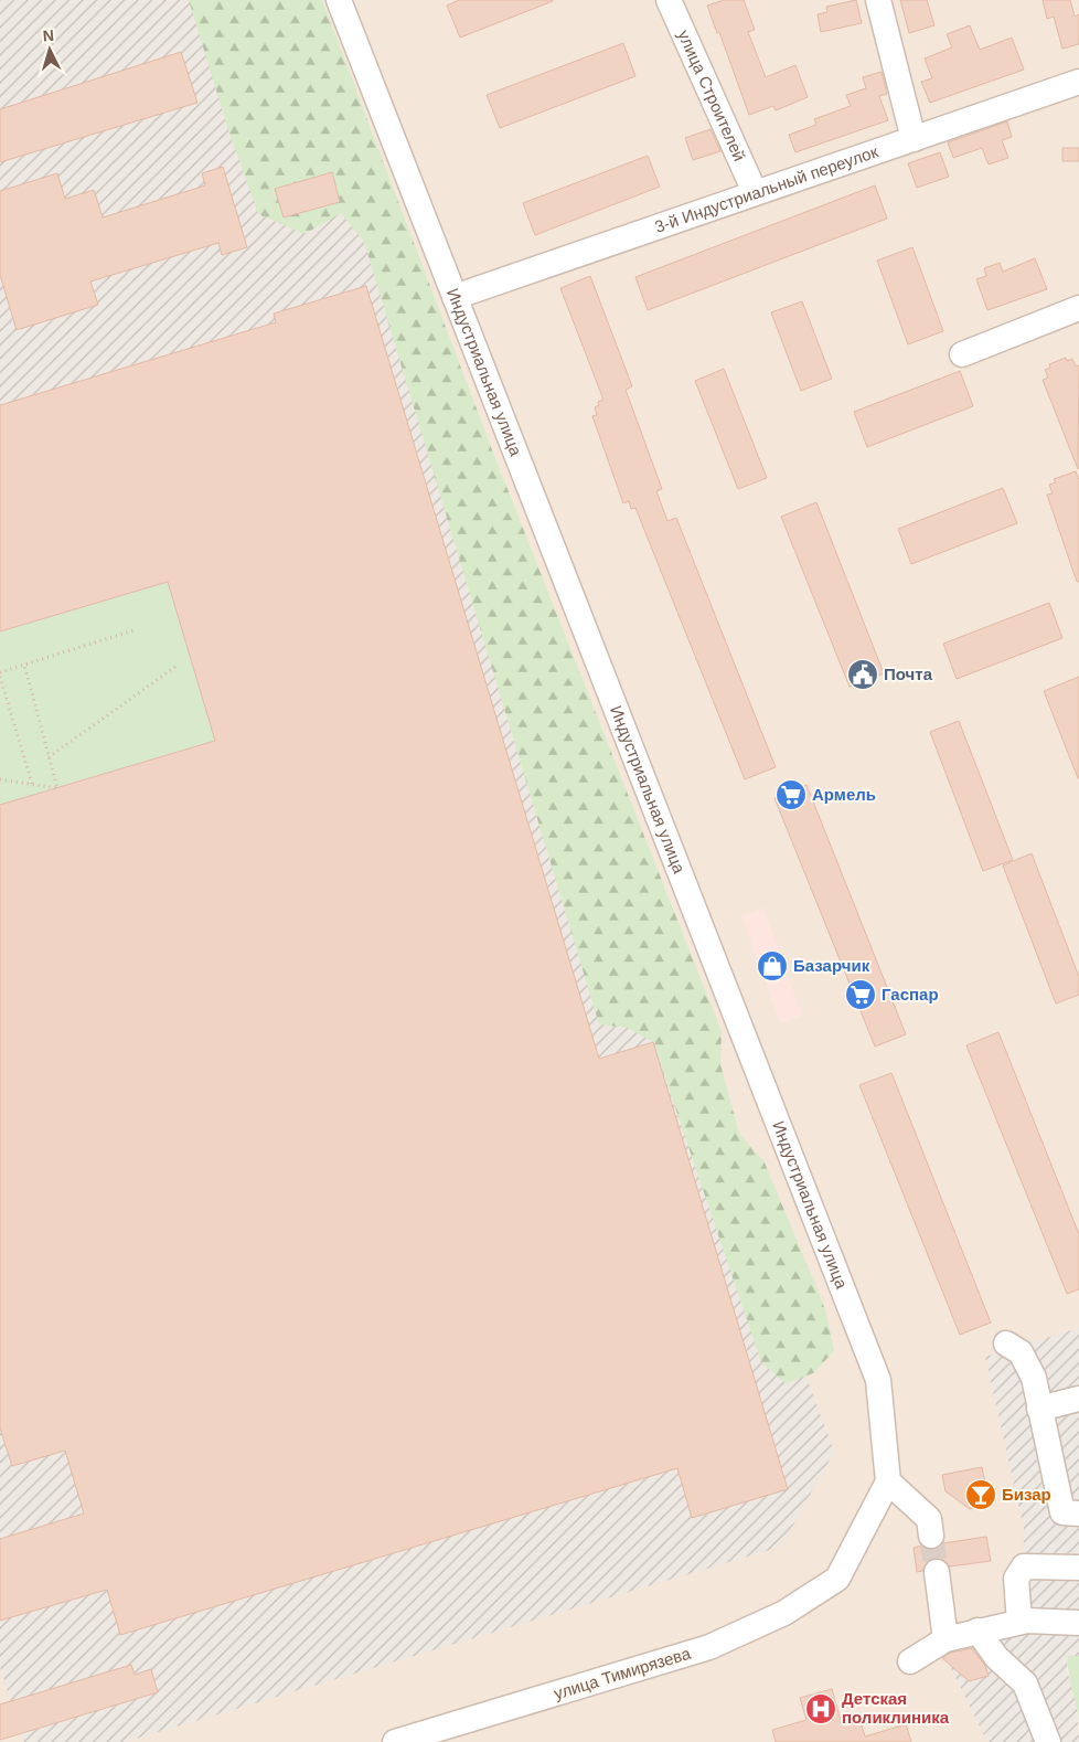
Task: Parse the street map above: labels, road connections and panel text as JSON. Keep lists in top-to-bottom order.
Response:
{
  "streets": {
    "street": [
      "улица Строителей",
      "3-й Индустриальный переулок",
      "Индустриальная улица",
      "улица Тимирязева"
    ]
  },
  "crossings": [
    ["улица Строителей", "3-й Индустриальный переулок"],
    ["3-й Индустриальный переулок", "Индустриальная улица"],
    ["Индустриальная улица", "улица Тимирязева"]
  ],
  "places": {
    "public building": ["Почта"],
    "supermarket": ["Армель", "Гаспар"],
    "shop": ["Базарчик"],
    "bar": ["Бизар"],
    "hospital": ["Детская поликлиника"]
  },
  "north": "top"
}
